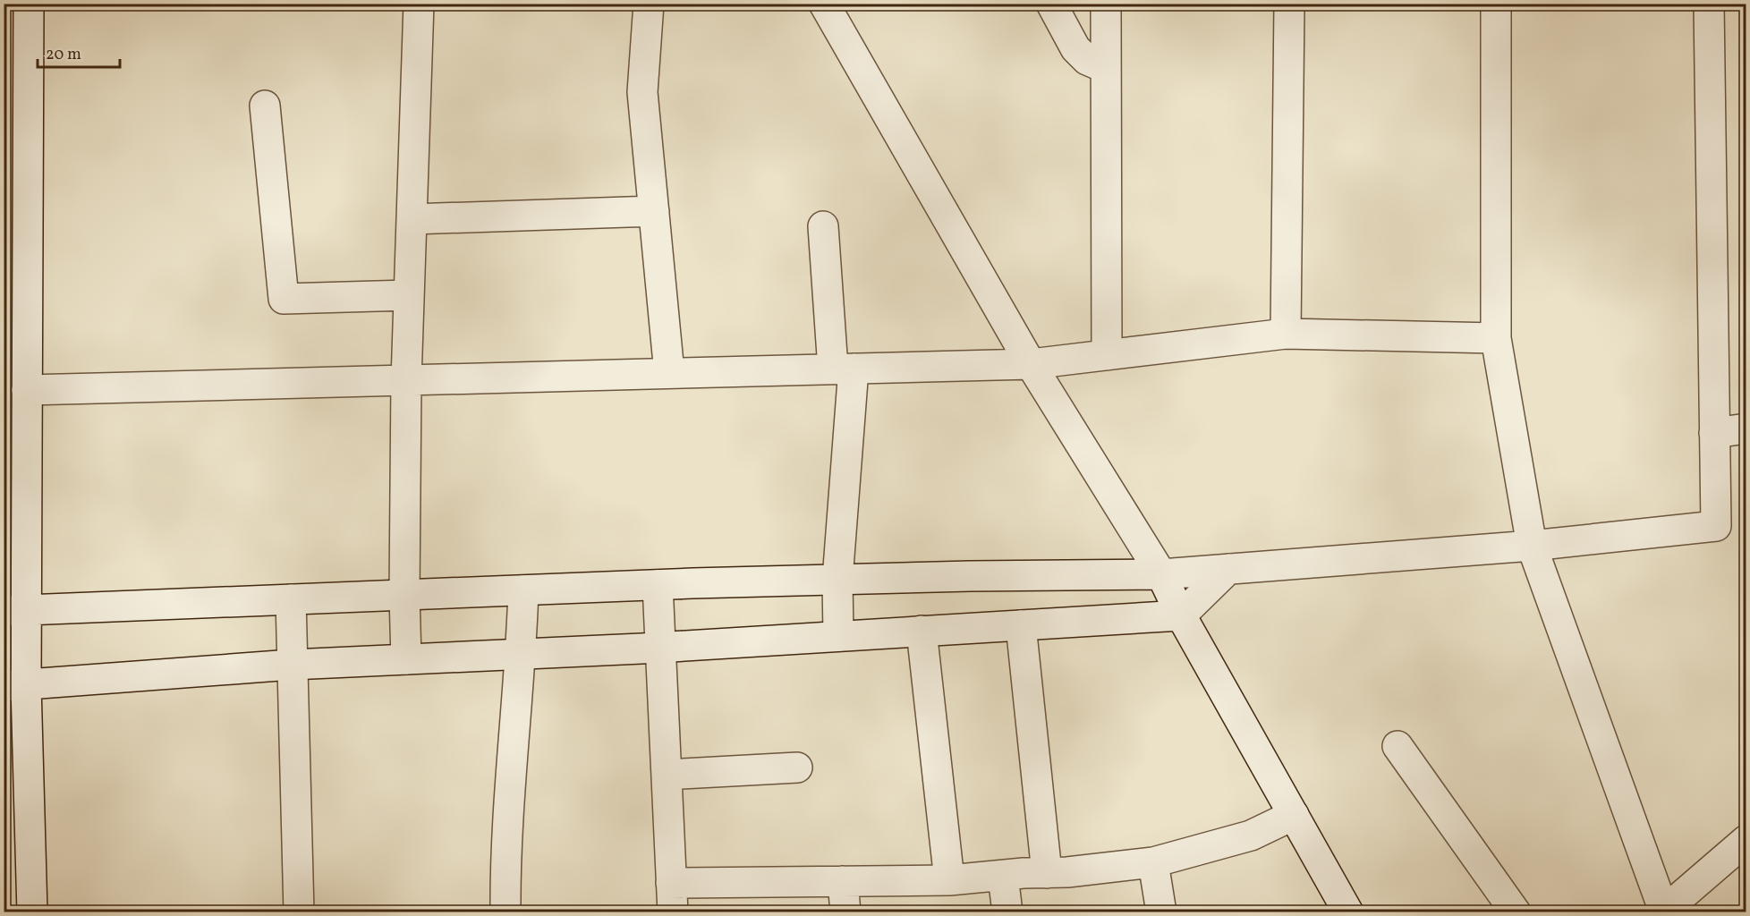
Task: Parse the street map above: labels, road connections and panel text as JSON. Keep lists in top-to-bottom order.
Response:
{
  "scale_bar": "20 m"
}
